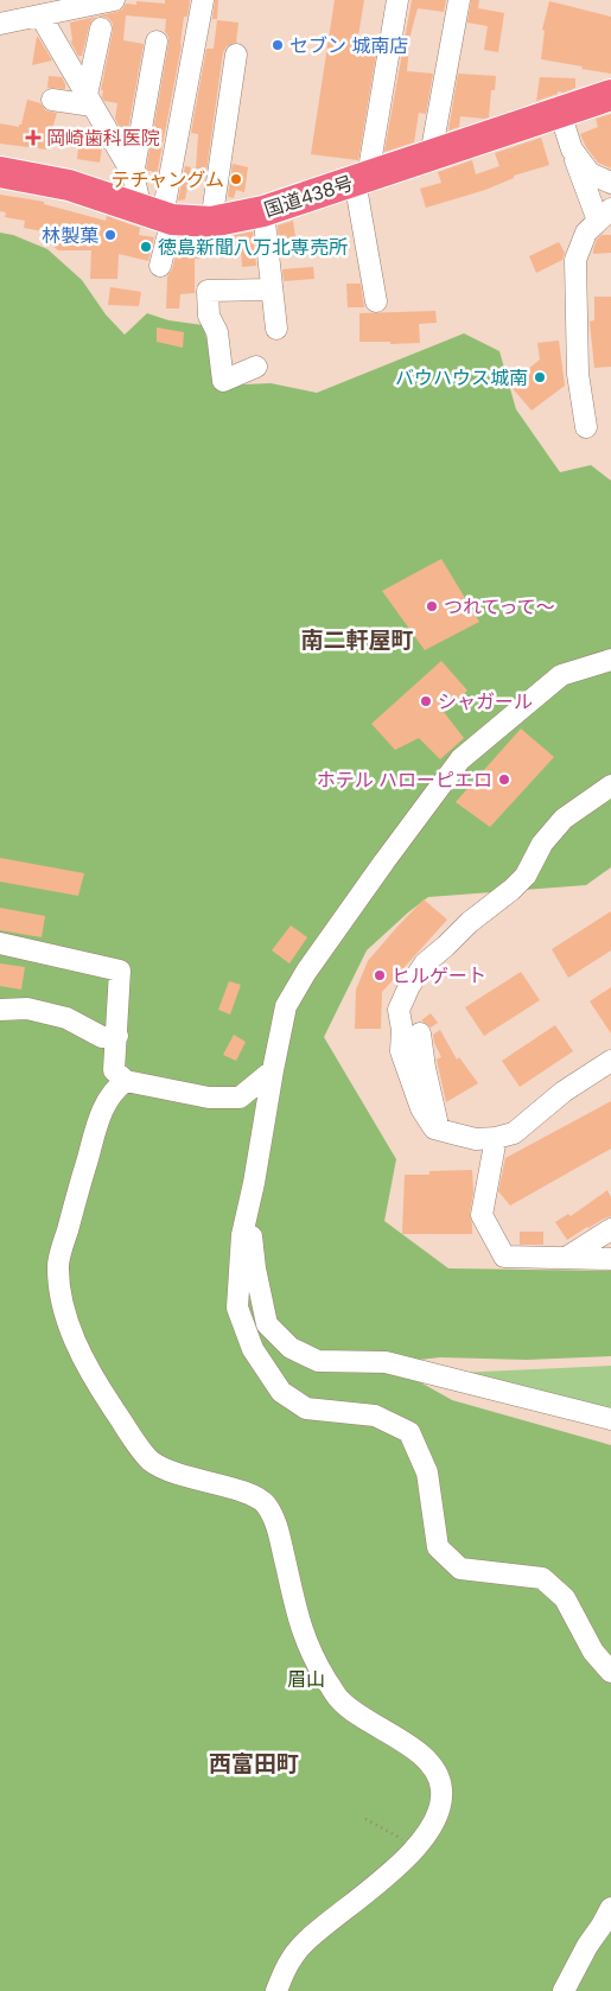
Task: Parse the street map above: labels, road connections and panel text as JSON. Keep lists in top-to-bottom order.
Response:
{
  "streets": {
    "highway": ["国道438号"]
  },
  "districts": ["南二軒屋町", "西富田町"],
  "parks": ["眉山"],
  "places": {
    "other": [
      "セブン 城南店",
      "テチャングム",
      "林製菓",
      "徳島新聞八万北専売所",
      "バウハウス城南",
      "つれてって～",
      "シャガール",
      "ホテル ハローピエロ",
      "ヒルゲート"
    ],
    "health": ["岡崎歯科医院"]
  }
}
